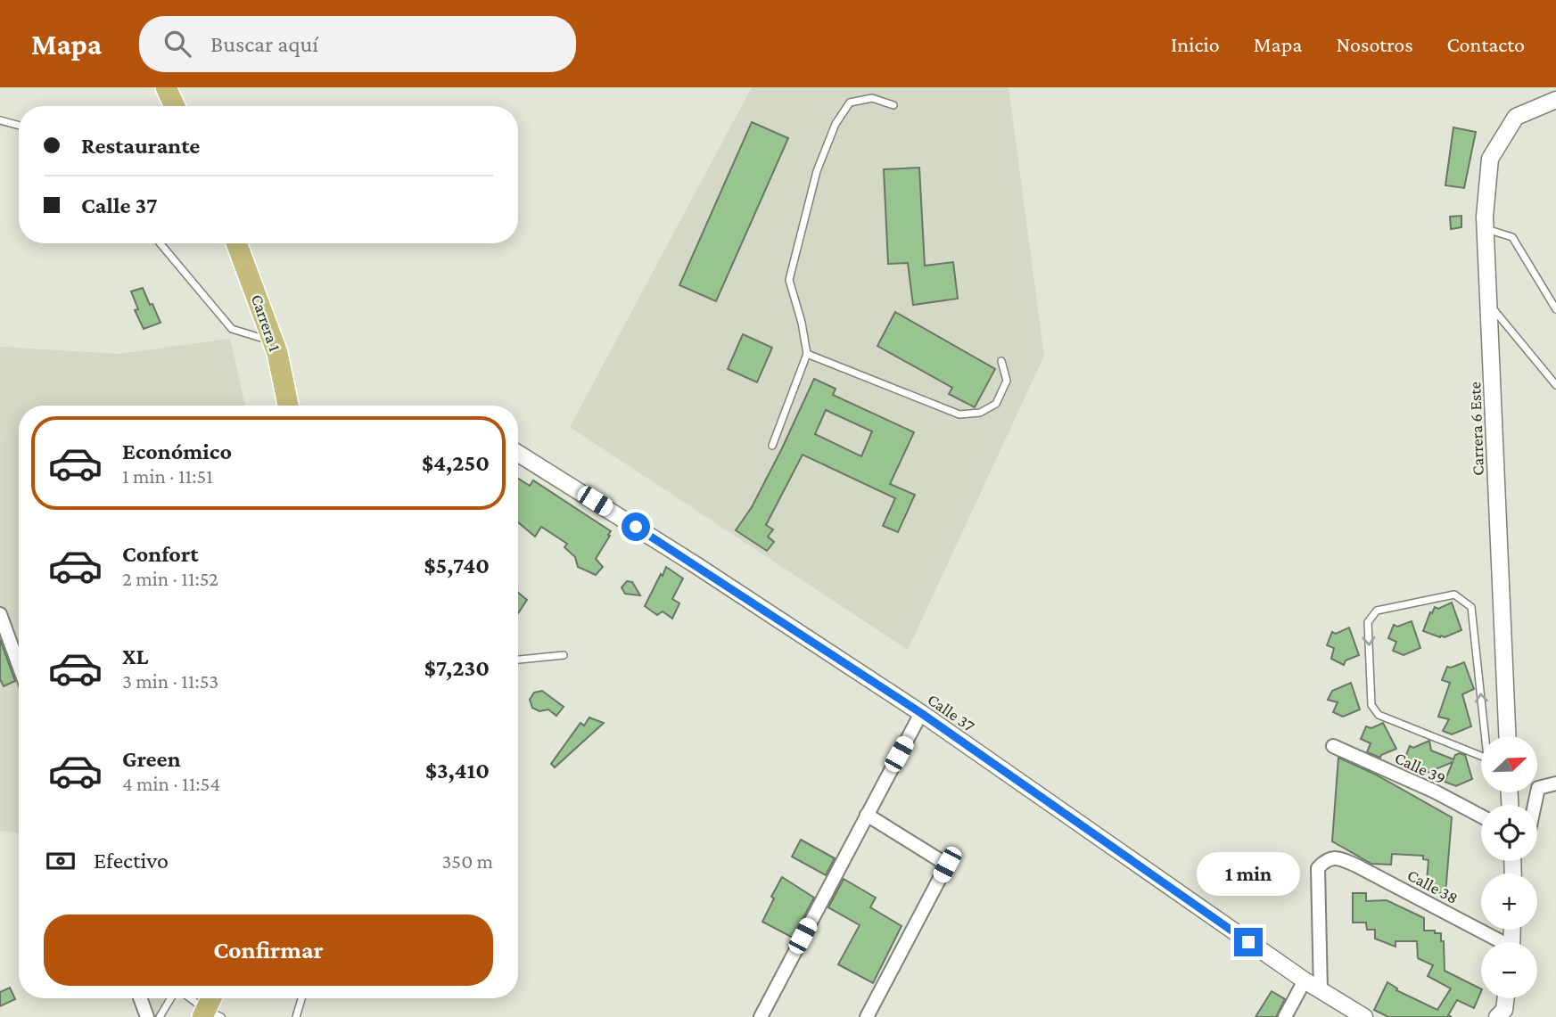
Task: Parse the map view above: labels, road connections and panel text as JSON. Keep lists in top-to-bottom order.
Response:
{
  "streets": {
    "main road": ["Carrera 1"],
    "street": [
      "Carrera 6 Este",
      "Calle 37",
      "Calle 39",
      "Calle 38"
    ]
  },
  "crossings": [
    ["Calle 37", "Calle 38"]
  ],
  "north": "top right",
  "page": {
    "header": "Mapa",
    "search": "Buscar aquí",
    "nav": [
      "Inicio",
      "Mapa",
      "Nosotros",
      "Contacto"
    ],
    "banner": ["Restaurante", "Calle 37"],
    "list": [
      {
        "name": "Económico",
        "note": "1 min · 11:51",
        "value": "$4,250"
      },
      {
        "name": "Confort",
        "note": "2 min · 11:52",
        "value": "$5,740"
      },
      {
        "name": "XL",
        "note": "3 min · 11:53",
        "value": "$7,230"
      },
      {
        "name": "Green",
        "note": "4 min · 11:54",
        "value": "$3,410"
      }
    ],
    "map_buttons": ["+", "−"],
    "pay": ["Efectivo", "350 m"],
    "bubble": "1 min",
    "buttons": "Confirmar"
  }
}
